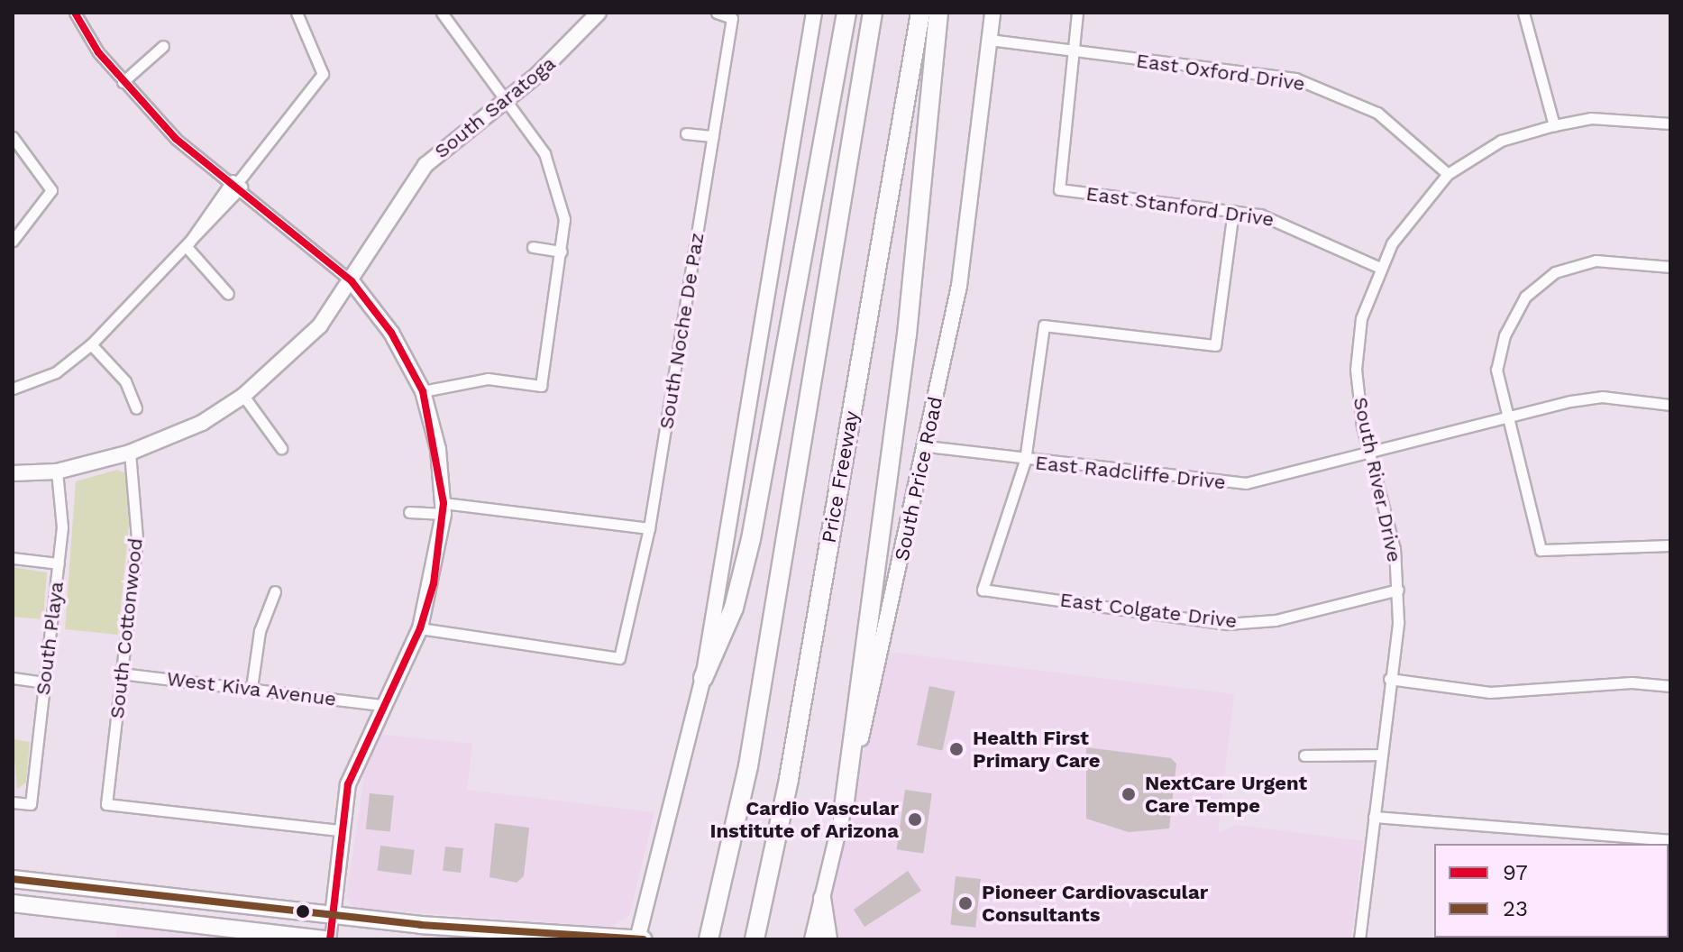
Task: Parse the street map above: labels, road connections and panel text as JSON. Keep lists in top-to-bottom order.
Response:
{
  "streets": {
    "highway": ["Price Freeway"],
    "main road": ["South Saratoga", "South Price Road"],
    "street": [
      "East Oxford Drive",
      "East Stanford Drive",
      "South Noche De Paz",
      "East Radcliffe Drive",
      "South River Drive",
      "East Colgate Drive",
      "South Cottonwood",
      "South Playa",
      "West Kiva Avenue"
    ]
  },
  "crossings": [
    ["East Oxford Drive", "East Stanford Drive"],
    ["East Oxford Drive", "South Price Road"],
    ["East Oxford Drive", "South River Drive"],
    ["South Saratoga", "South Cottonwood"],
    ["South Saratoga", "South Playa"],
    ["East Stanford Drive", "South River Drive"],
    ["East Radcliffe Drive", "South Price Road"],
    ["East Radcliffe Drive", "South River Drive"],
    ["East Radcliffe Drive", "East Colgate Drive"],
    ["South River Drive", "East Colgate Drive"],
    ["South Cottonwood", "West Kiva Avenue"]
  ],
  "places": [
    "Health First Primary Care",
    "NextCare Urgent Care Tempe",
    "Cardio Vascular Institute of Arizona",
    "Pioneer Cardiovascular Consultants"
  ],
  "lines": ["transit line 97", "transit line 23"],
  "legend": ["97", "23"]
}
